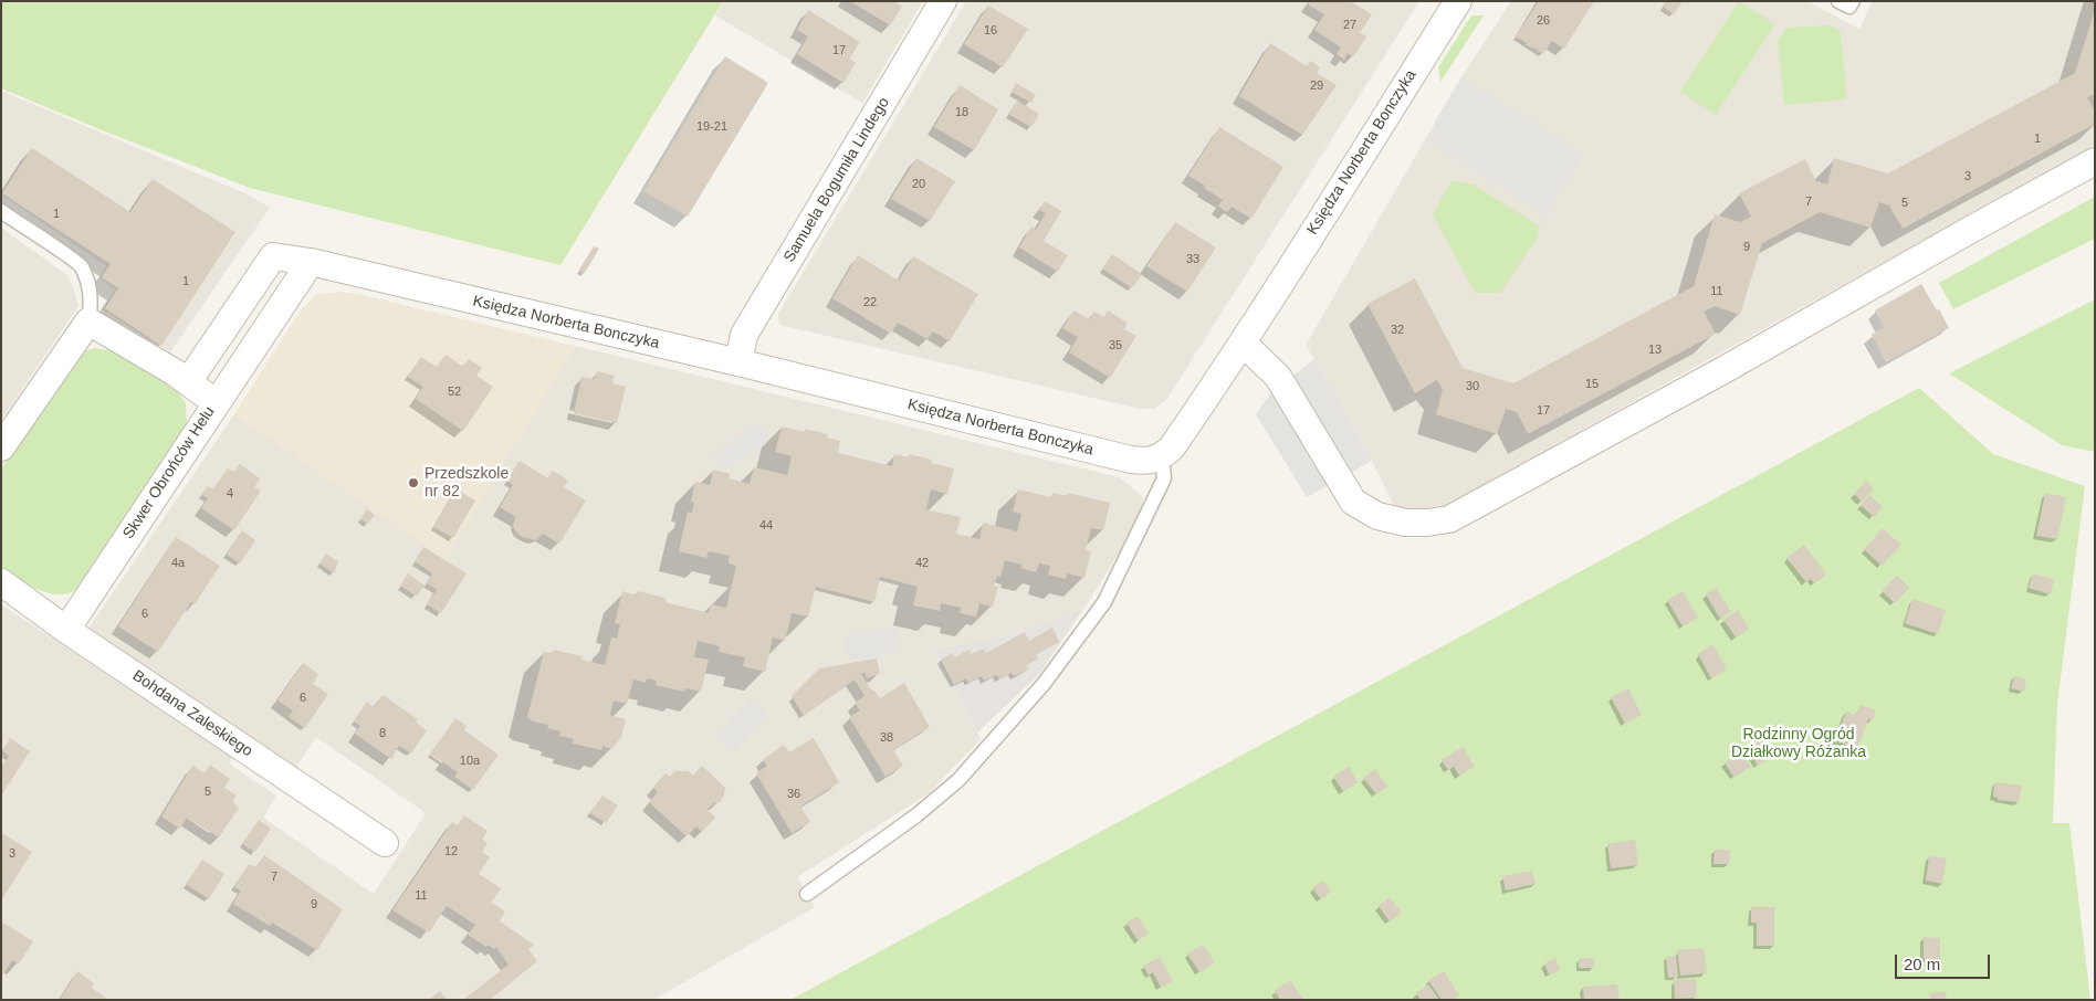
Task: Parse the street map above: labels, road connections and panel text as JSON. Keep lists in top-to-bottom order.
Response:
{
  "streets": {
    "street": [
      "Księdza Norberta Bonczyka",
      "Samuela Bogumiła Lindego",
      "Skwer Obrońców Helu",
      "Bohdana Zaleskiego"
    ]
  },
  "crossings": [
    ["Księdza Norberta Bonczyka", "Samuela Bogumiła Lindego"],
    ["Księdza Norberta Bonczyka", "Skwer Obrońców Helu"],
    ["Skwer Obrońców Helu", "Bohdana Zaleskiego"]
  ],
  "parks": ["Rodzinny Ogród Działkowy Różanka"],
  "places": ["Przedszkole nr 82"],
  "house_numbers": [
    "26",
    "27",
    "16",
    "17",
    "29",
    "18",
    "19-21",
    "1",
    "3",
    "20",
    "7",
    "5",
    "1",
    "9",
    "33",
    "1",
    "11",
    "22",
    "32",
    "35",
    "13",
    "15",
    "30",
    "52",
    "17",
    "4",
    "44",
    "4a",
    "42",
    "6",
    "6",
    "8",
    "38",
    "10a",
    "5",
    "36",
    "12",
    "3",
    "7",
    "11",
    "9"
  ],
  "scale_bar": "20 m"
}
